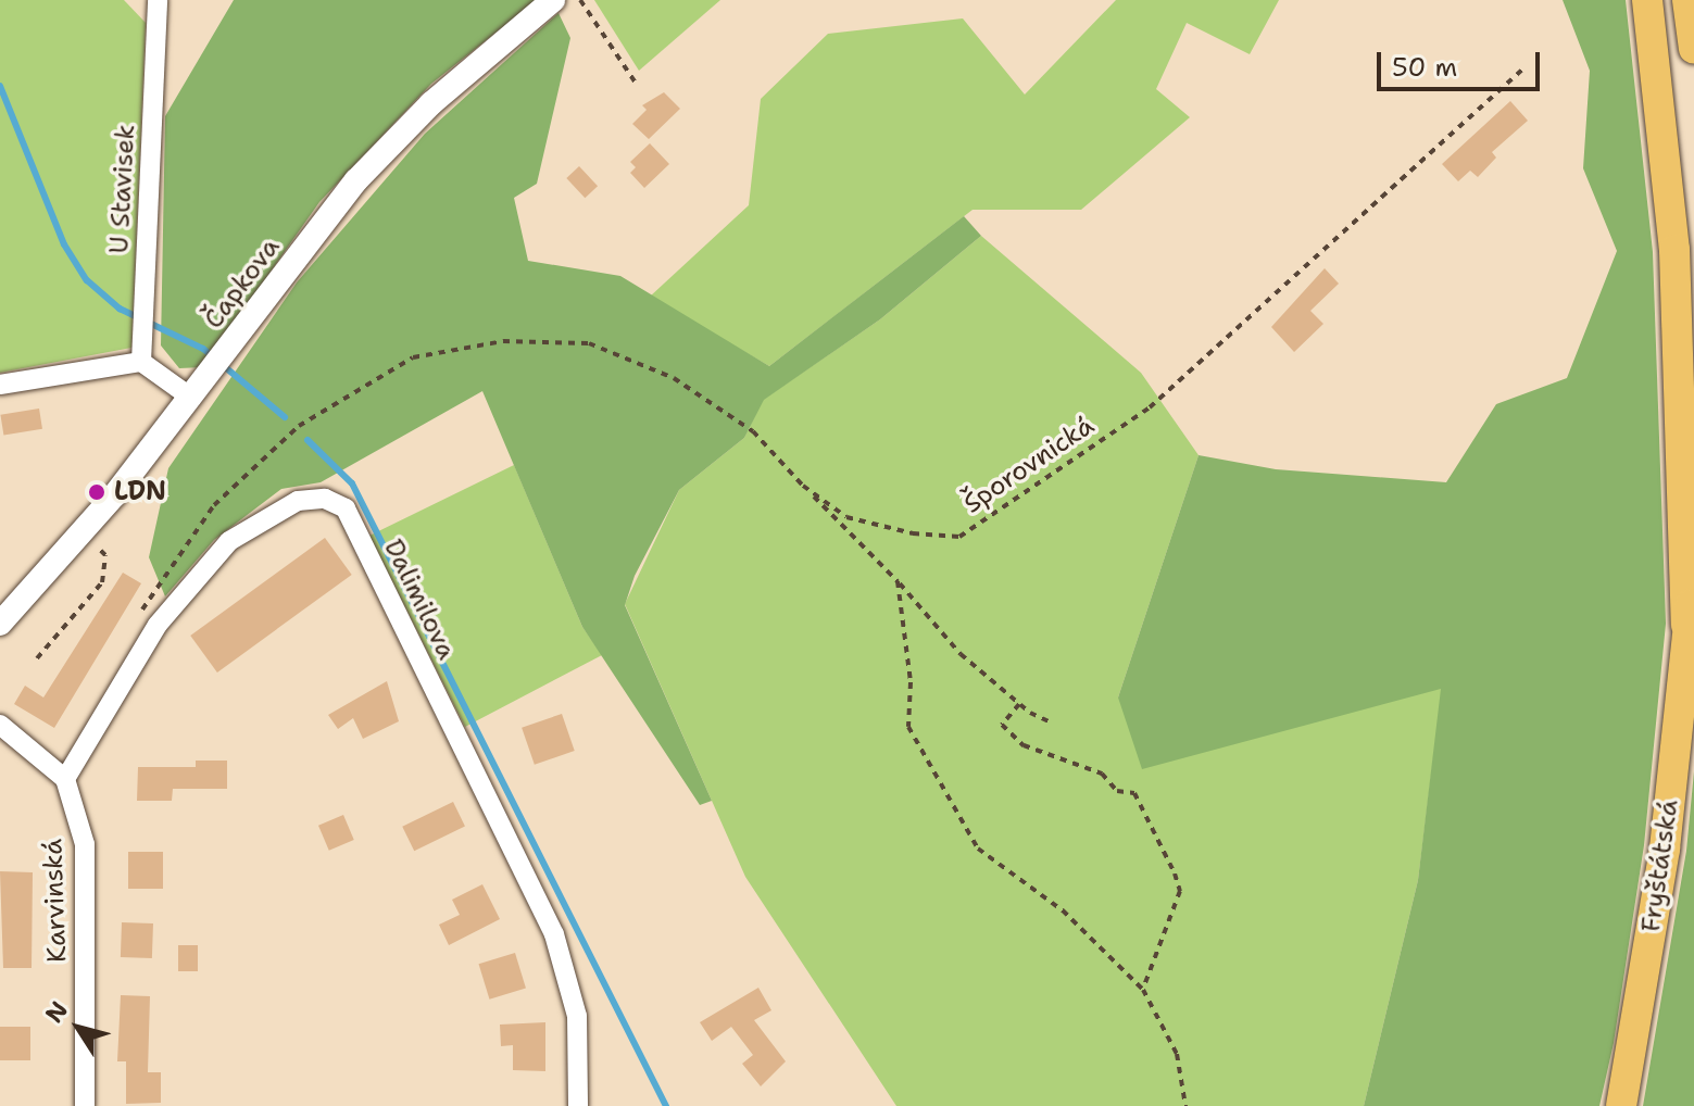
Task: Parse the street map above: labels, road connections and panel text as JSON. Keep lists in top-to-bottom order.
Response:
{
  "streets": {
    "main road": ["Fryštátská"],
    "street": [
      "U Stavisek",
      "Čapkova",
      "Dalimilova",
      "Karvinská"
    ],
    "path": ["Šporovnická"]
  },
  "crossings": [
    ["Dalimilova", "Karvinská"]
  ],
  "places": ["LDN"],
  "scale_bar": "50 m",
  "north": "top left"
}
